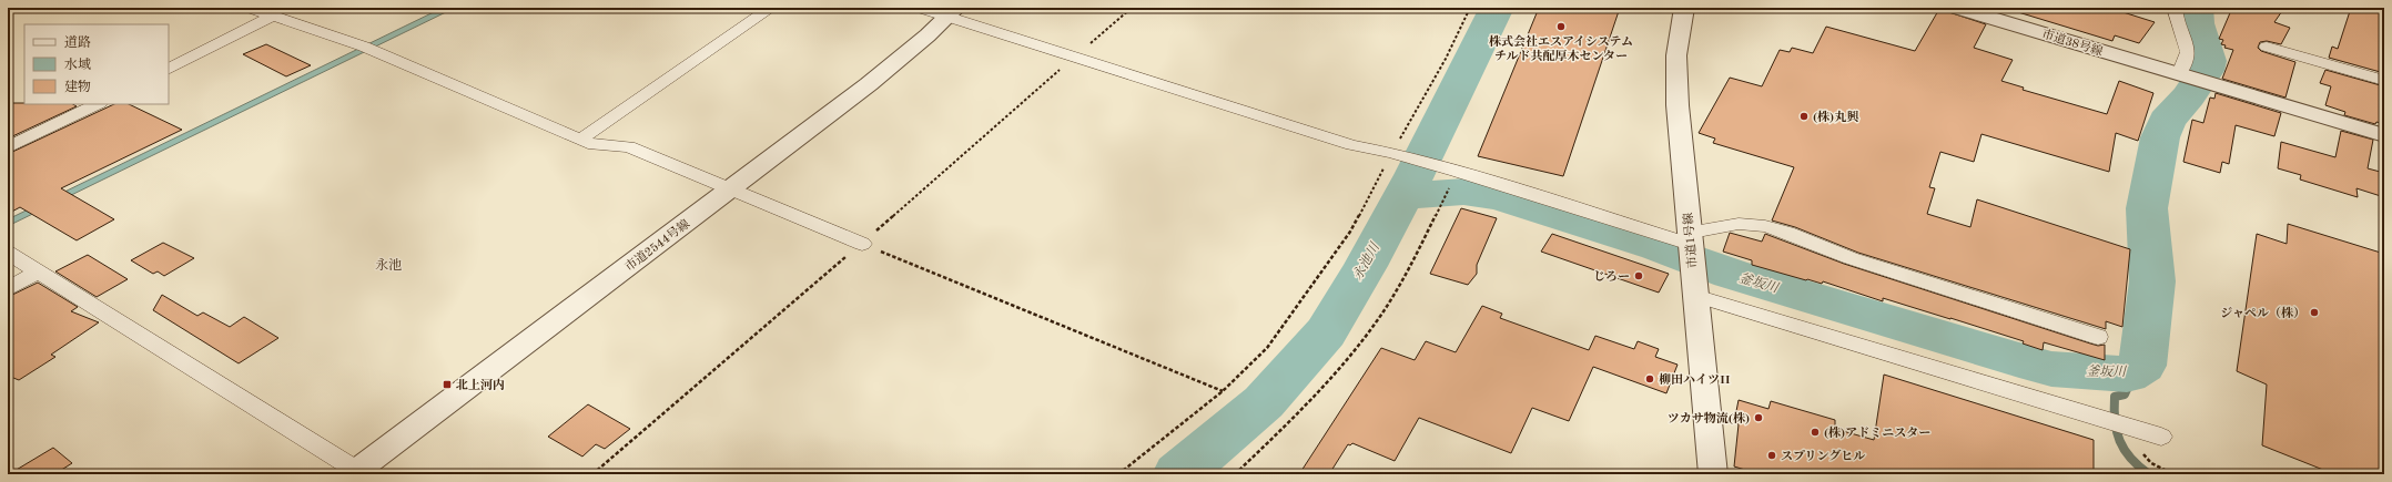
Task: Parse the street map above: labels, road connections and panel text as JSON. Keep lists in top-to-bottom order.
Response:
{
  "streets": {
    "street": ["市道38号線", "市道1号線", "市道2544号線"]
  },
  "districts": ["永池"],
  "water": ["永池川", "釜坂川"],
  "places": {
    "other": [
      "株式会社エスアイシステム チルド共配厚木センター",
      "(株)丸興",
      "じろー",
      "ジャペル（株）",
      "柳田ハイツII",
      "ツカサ物流(株)",
      "(株)アドミニスター",
      "スプリングヒル"
    ],
    "transit": ["北上河内"]
  },
  "legend": ["道路", "水域", "建物"]
}
